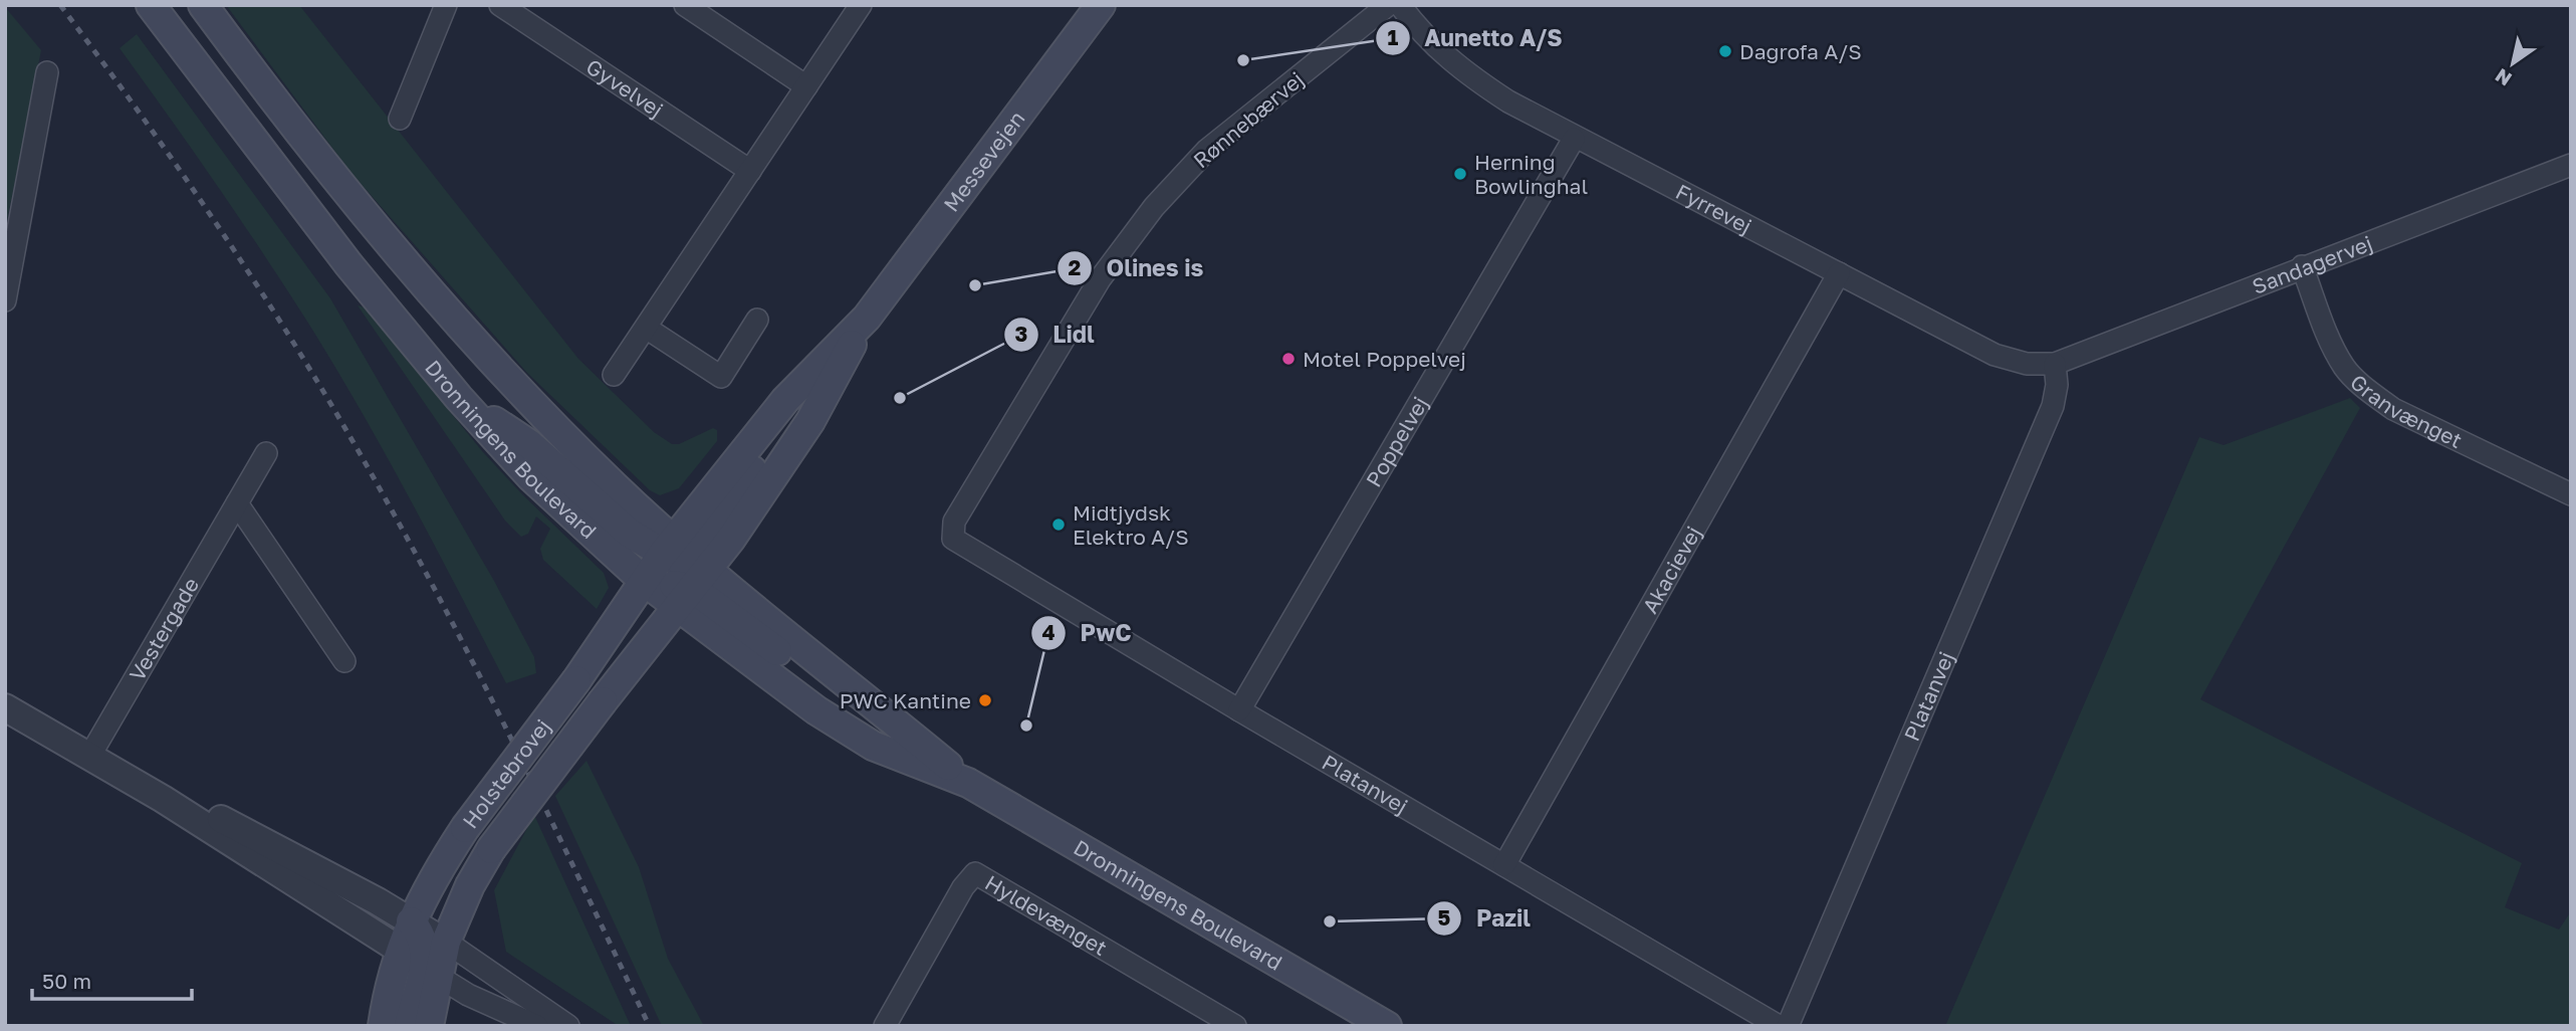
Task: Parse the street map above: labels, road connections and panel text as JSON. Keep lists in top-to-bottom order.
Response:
{
  "streets": {
    "main road": ["Messevejen", "Dronningens Boulevard", "Holstebrovej"],
    "street": [
      "Gyvelvej",
      "Rønnebærvej",
      "Fyrrevej",
      "Sandagervej",
      "Granvænget",
      "Poppelvej",
      "Akacievej",
      "Vestergade",
      "Platanvej",
      "Hyldevænget"
    ]
  },
  "crossings": [
    ["Rønnebærvej", "Platanvej"],
    ["Messevejen", "Dronningens Boulevard"],
    ["Messevejen", "Holstebrovej"],
    ["Fyrrevej", "Sandagervej"],
    ["Fyrrevej", "Poppelvej"],
    ["Fyrrevej", "Akacievej"],
    ["Fyrrevej", "Platanvej"],
    ["Sandagervej", "Granvænget"],
    ["Sandagervej", "Platanvej"],
    ["Poppelvej", "Platanvej"],
    ["Dronningens Boulevard", "Holstebrovej"],
    ["Akacievej", "Platanvej"]
  ],
  "places": [
    "Dagrofa A/S",
    "Aunetto A/S",
    "Herning Bowlinghal",
    "Olines is",
    "Motel Poppelvej",
    "Lidl",
    "Midtjydsk Elektro A/S",
    "PWC Kantine",
    "PwC",
    "Pazil"
  ],
  "scale_bar": "50 m",
  "north": "bottom left"
}
